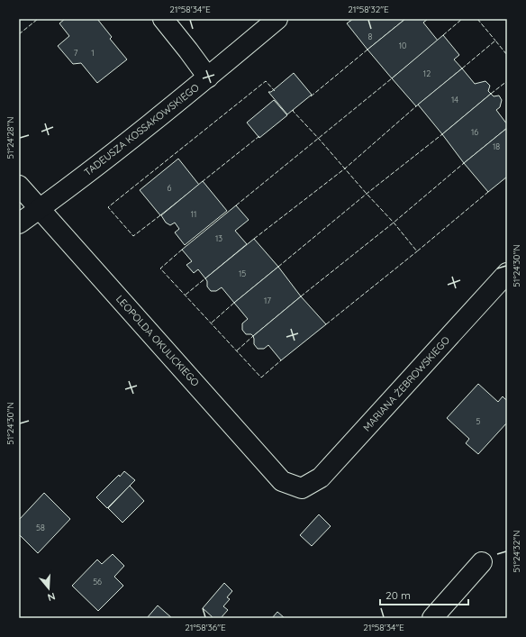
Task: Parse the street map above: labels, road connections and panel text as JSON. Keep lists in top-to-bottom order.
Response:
{
  "streets": {
    "street": ["TADEUSZA KOSSAKOWSKIEGO", "LEOPOLDA OKULICKIEGO", "MARIANA ŻEBROWSKIEGO"]
  },
  "crossings": [
    ["TADEUSZA KOSSAKOWSKIEGO", "LEOPOLDA OKULICKIEGO"],
    ["LEOPOLDA OKULICKIEGO", "MARIANA ŻEBROWSKIEGO"]
  ],
  "house_numbers": [
    "8",
    "10",
    "7",
    "1",
    "12",
    "14",
    "16",
    "18",
    "6",
    "11",
    "13",
    "15",
    "17",
    "5",
    "58",
    "56"
  ],
  "scale_bar": "20 m",
  "north": "bottom",
  "coordinates": [
    "21°58'34\"E",
    "21°58'32\"E",
    "51°24'28\"N",
    "51°24'30\"N",
    "51°24'32\"N",
    "21°58'36\"E"
  ]
}
